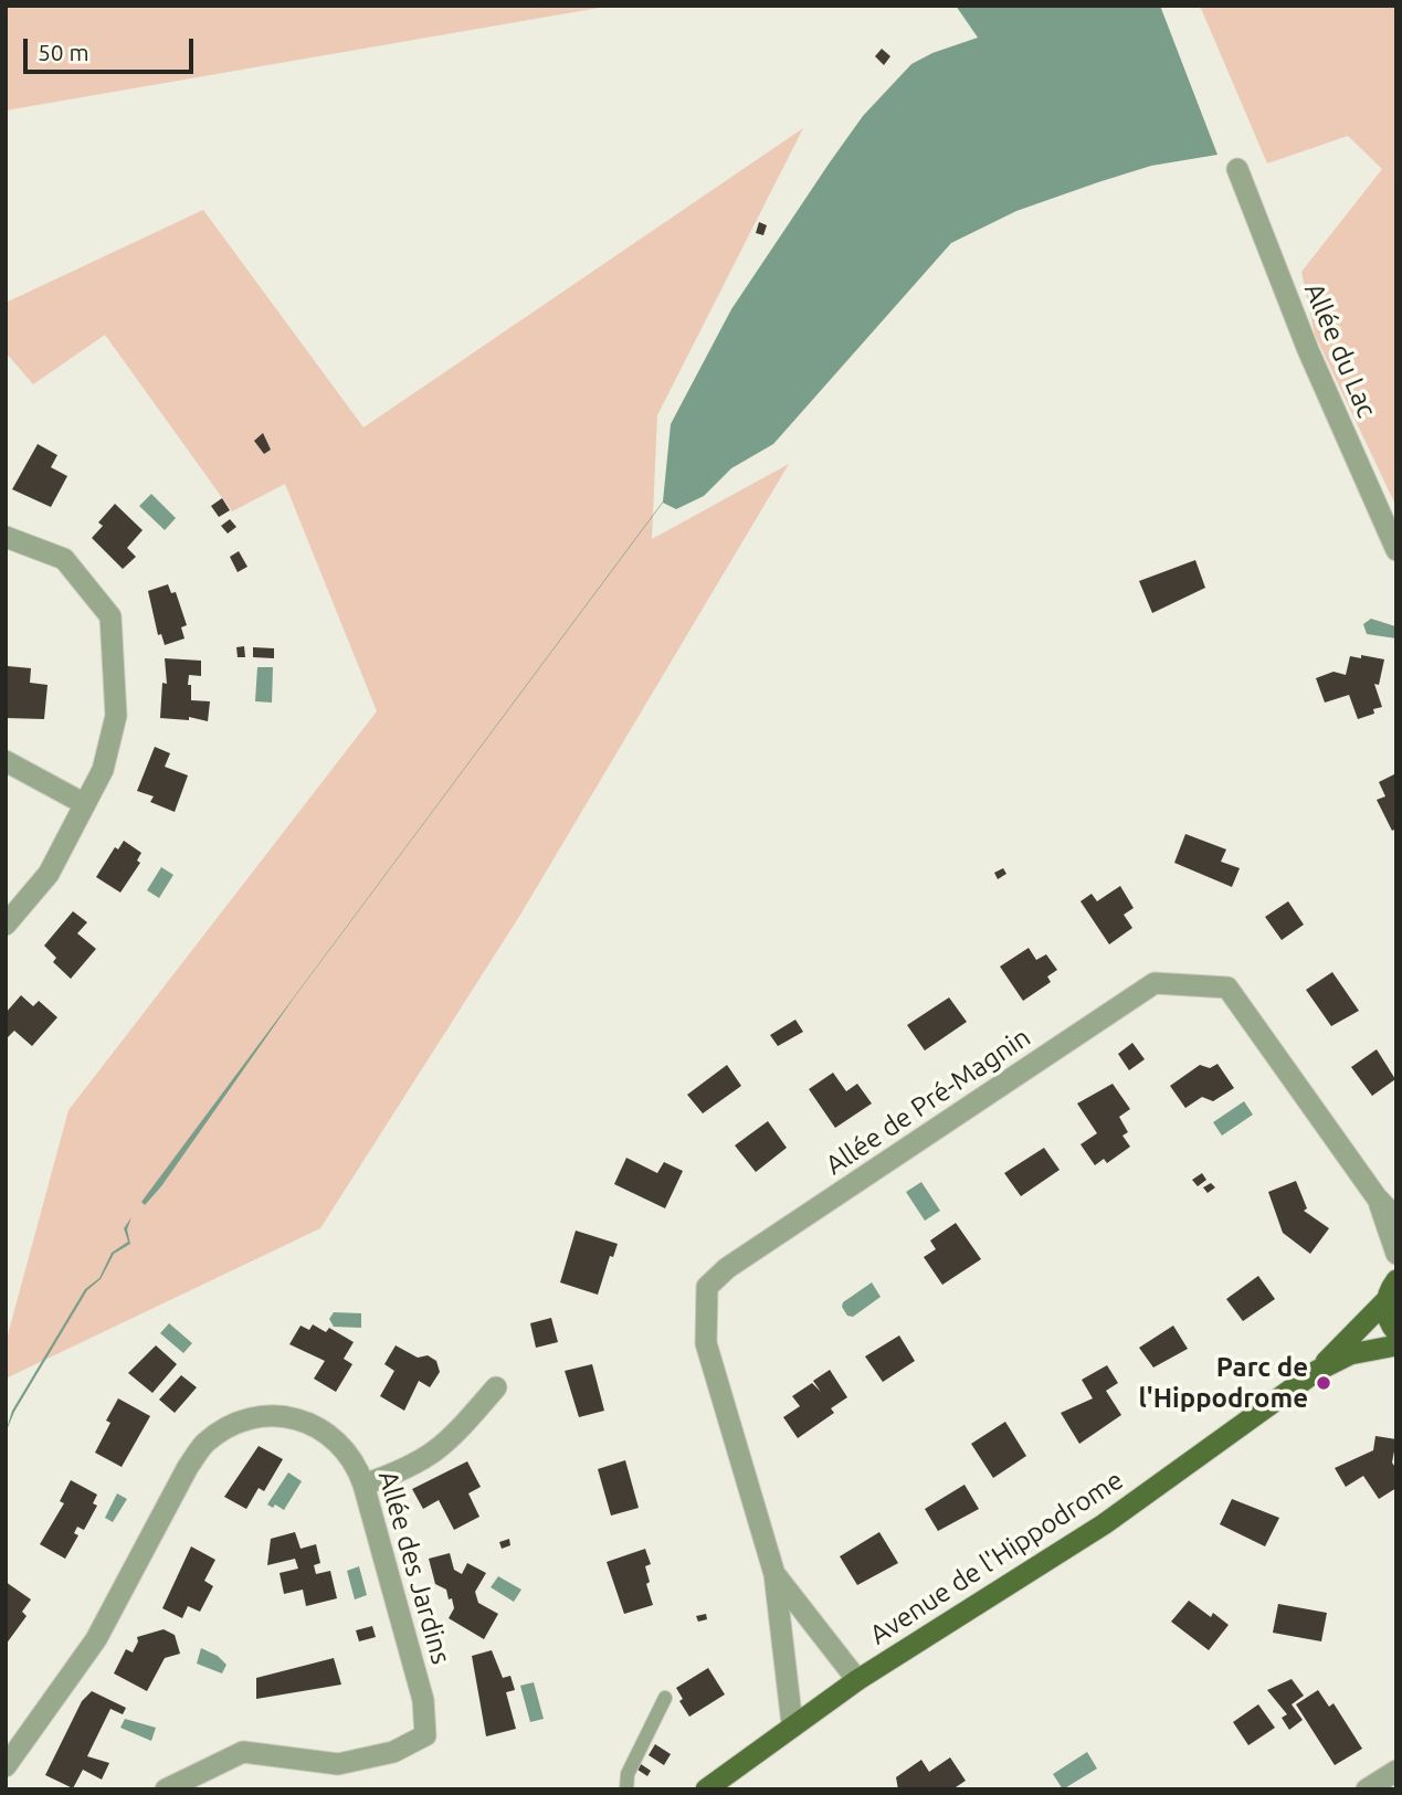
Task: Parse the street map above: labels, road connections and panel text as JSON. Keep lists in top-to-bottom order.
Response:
{
  "streets": {
    "main road": ["Avenue de l'Hippodrome"],
    "street": ["Allée du Lac", "Allée de Pré-Magnin", "Allée des Jardins"]
  },
  "crossings": [
    ["Allée de Pré-Magnin", "Avenue de l'Hippodrome"]
  ],
  "places": ["Parc de l'Hippodrome"],
  "scale_bar": "50 m"
}
